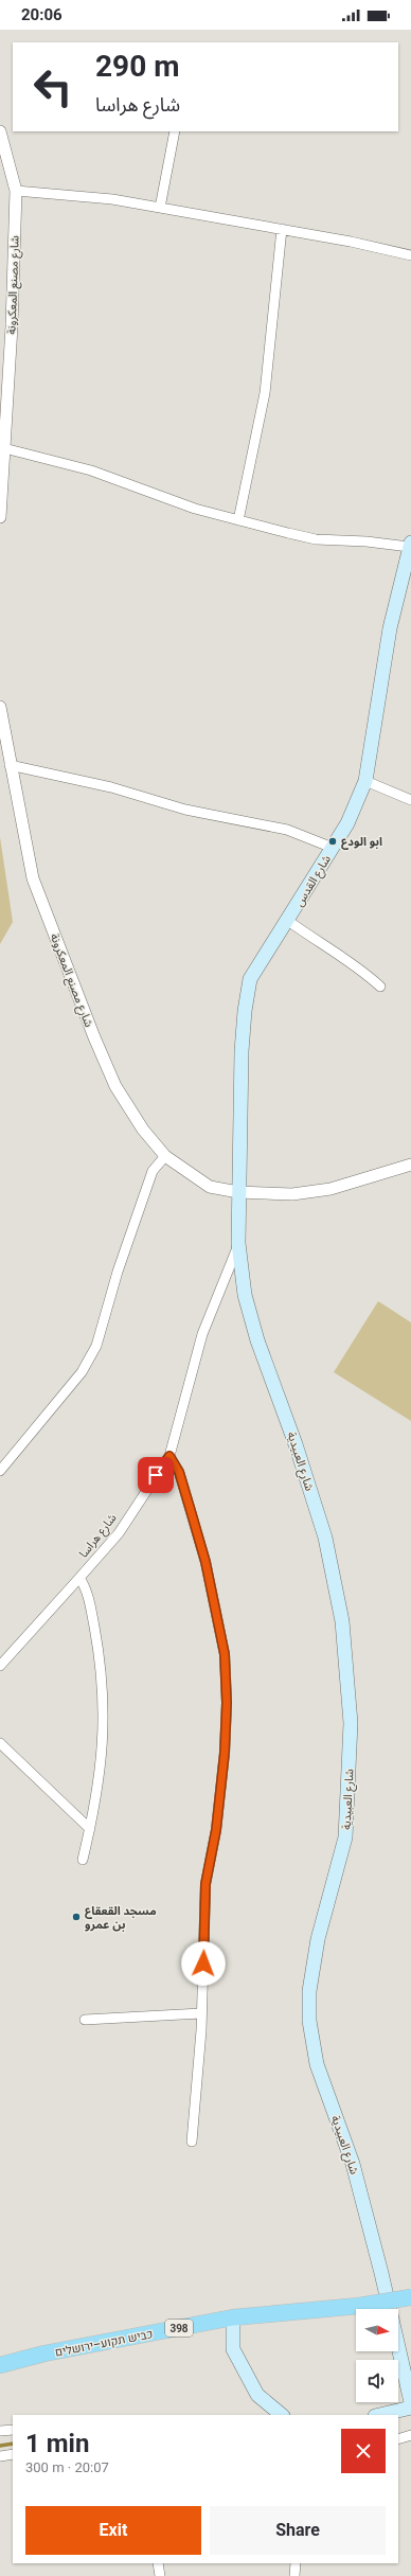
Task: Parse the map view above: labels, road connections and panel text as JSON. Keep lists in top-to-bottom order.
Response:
{
  "streets": {
    "main road": [
      "شارع القدس",
      "شارع العبيدية",
      "398",
      "כביש תקוע–ירושלים"
    ],
    "street": ["شارع مصنع المعكرونة", "شارع هراسا"]
  },
  "crossings": [
    ["شارع مصنع المعكرونة", "شارع القدس"],
    ["شارع مصنع المعكرونة", "شارع العبيدية"],
    ["شارع القدس", "شارع العبيدية"],
    ["شارع العبيدية", "شارع هراسا"]
  ],
  "places": ["ابو الودع", "مسجد القعقاع بن عمرو"],
  "north": "right",
  "page": {
    "status": "20:06",
    "turn": ["290 m", "شارع هراسا"],
    "heading": ["1 min", "300 m · 20:07"],
    "buttons": ["Exit", "Share"]
  }
}
